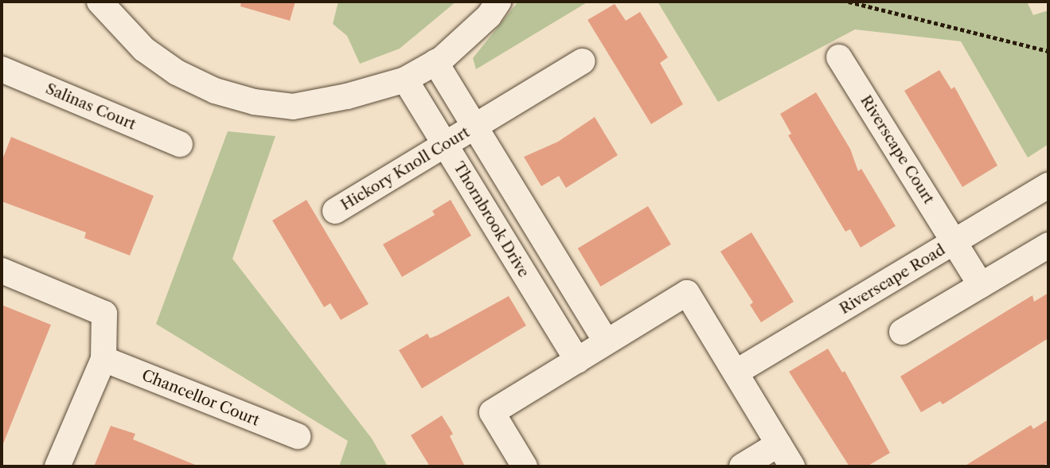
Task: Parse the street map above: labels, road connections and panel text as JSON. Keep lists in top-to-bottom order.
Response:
{
  "streets": {
    "street": [
      "Salinas Court",
      "Riverscape Court",
      "Hickory Knoll Court",
      "Thornbrook Drive",
      "Riverscape Road",
      "Chancellor Court"
    ]
  },
  "crossings": [
    ["Riverscape Court", "Riverscape Road"],
    ["Hickory Knoll Court", "Thornbrook Drive"]
  ]
}
